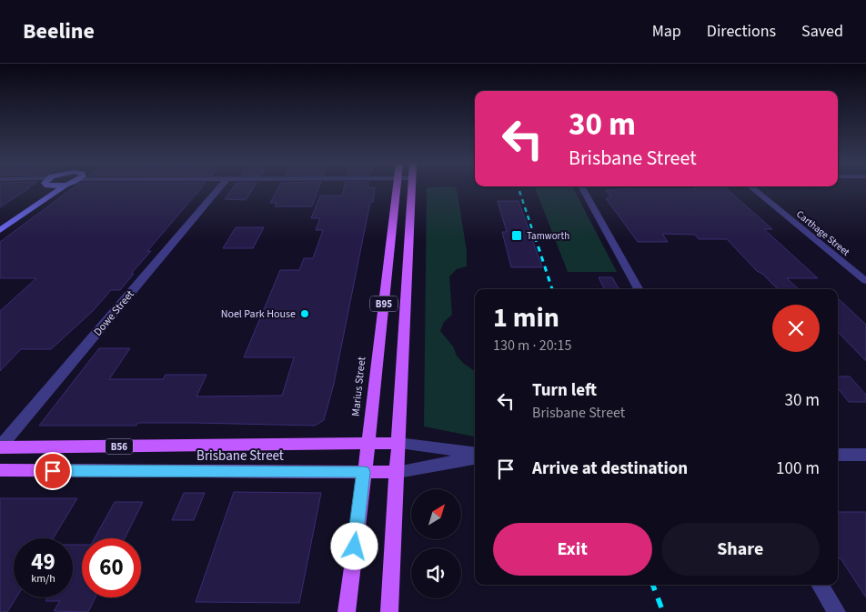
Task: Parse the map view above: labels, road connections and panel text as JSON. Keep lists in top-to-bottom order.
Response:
{
  "streets": {
    "main road": [
      "B95",
      "Marius Street",
      "B56",
      "Brisbane Street"
    ],
    "street": ["Carthage Street", "Dowe Street"]
  },
  "crossings": [
    ["B95", "Brisbane Street"],
    ["Dowe Street", "Brisbane Street"],
    ["Marius Street", "Brisbane Street"]
  ],
  "places": {
    "transit": ["Tamworth"],
    "other": ["Noel Park House"]
  },
  "north": "top right",
  "page": {
    "header": "Beeline",
    "nav": ["Map", "Directions", "Saved"],
    "turn": ["30 m", "Brisbane Street"],
    "heading": ["1 min", "130 m · 20:15"],
    "list": [
      {
        "name": "Turn left",
        "note": "Brisbane Street",
        "value": "30 m"
      },
      {
        "name": "Arrive at destination",
        "value": "100 m"
      }
    ],
    "buttons": ["Exit", "Share"],
    "speed": "49 km/h",
    "limit": "60"
  }
}
